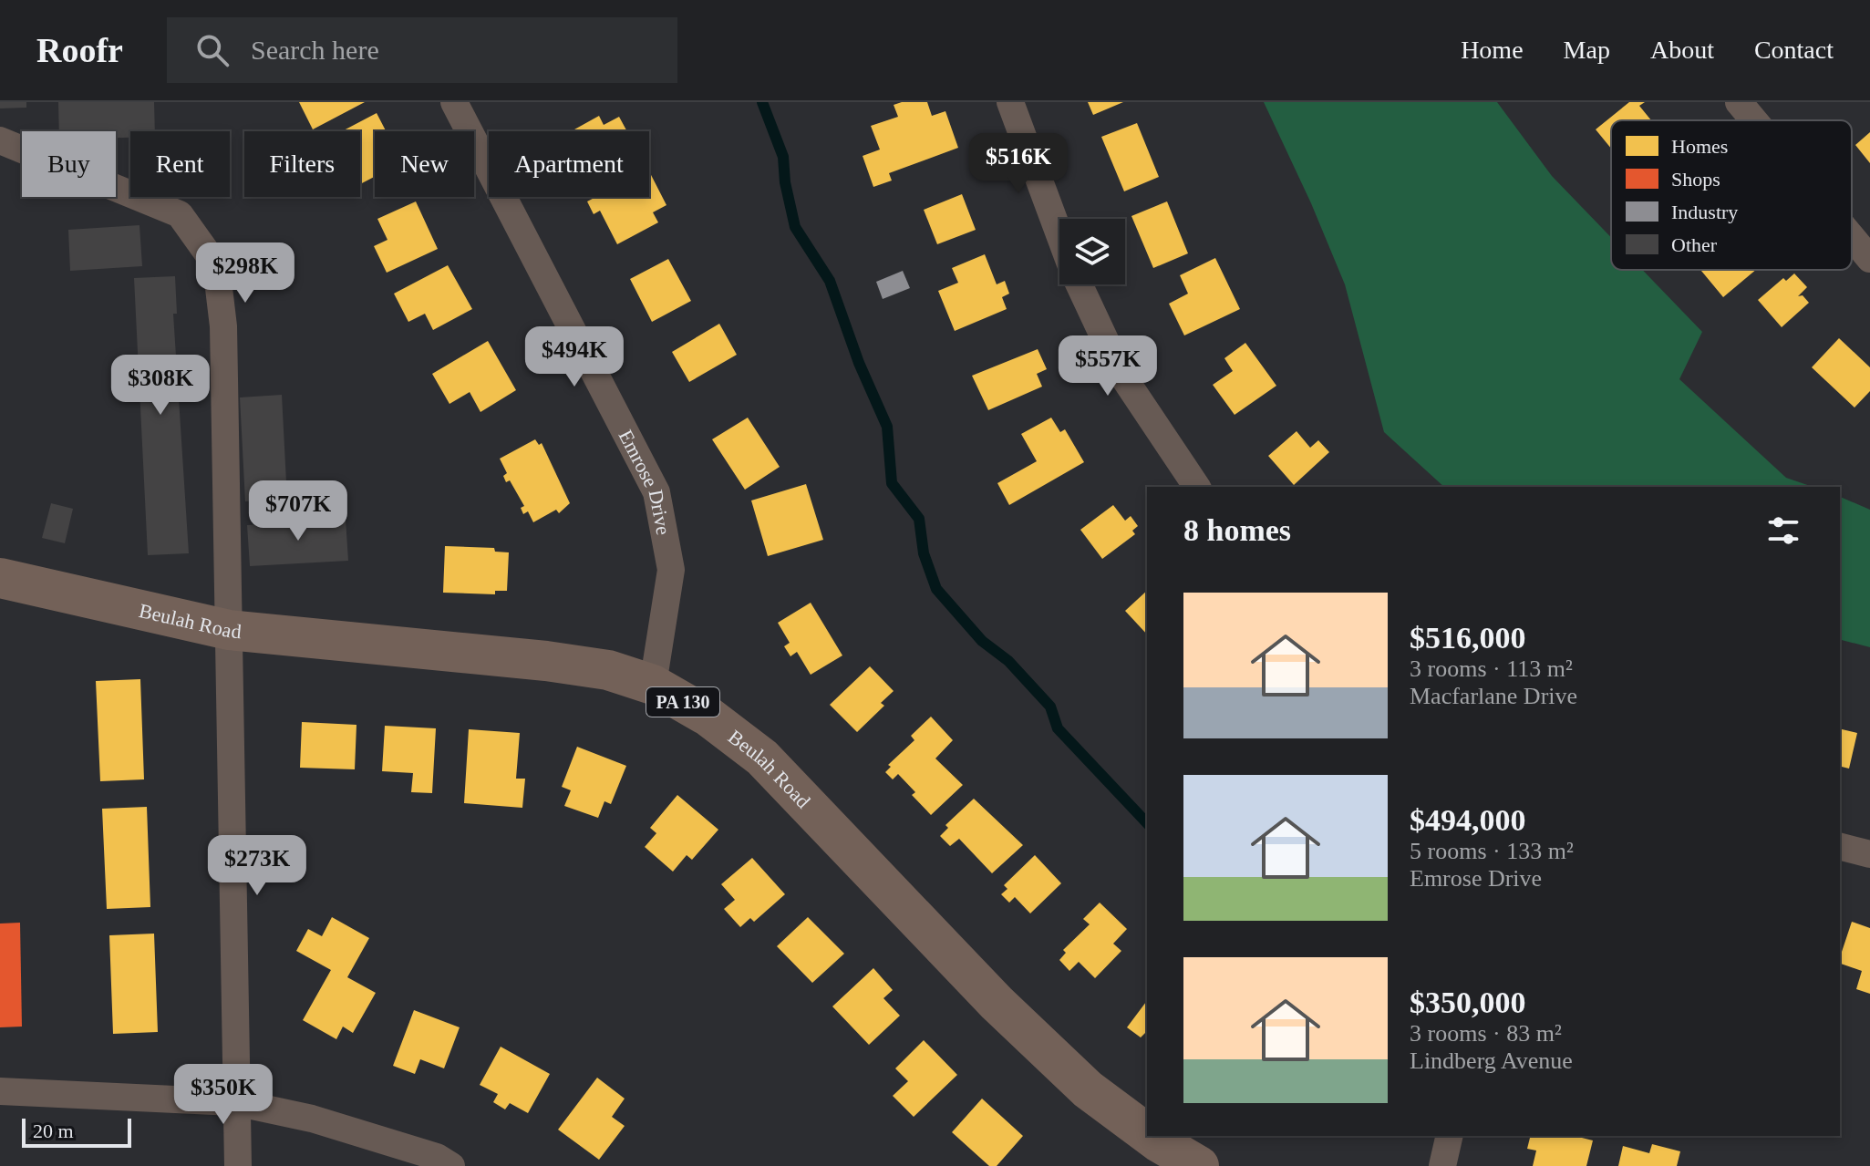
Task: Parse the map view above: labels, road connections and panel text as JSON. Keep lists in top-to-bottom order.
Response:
{
  "streets": {
    "main road": ["Beulah Road", "PA 130"],
    "street": ["Emrose Drive"]
  },
  "crossings": [
    ["Emrose Drive", "Beulah Road"]
  ],
  "legend": [
    "Homes",
    "Shops",
    "Industry",
    "Other"
  ],
  "scale_bar": "20 m",
  "page": {
    "header": "Roofr",
    "search": "Search here",
    "nav": [
      "Home",
      "Map",
      "About",
      "Contact"
    ],
    "chip": [
      "Buy",
      "Rent",
      "Filters",
      "New",
      "Apartment"
    ],
    "price": [
      "$516K",
      "$298K",
      "$494K",
      "$557K",
      "$308K",
      "$707K",
      "$273K",
      "$350K"
    ],
    "heading": "8 homes",
    "list": [
      {
        "name": "$516,000",
        "note": "3 rooms · 113 m² · Macfarlane Drive"
      },
      {
        "name": "$494,000",
        "note": "5 rooms · 133 m² · Emrose Drive"
      },
      {
        "name": "$350,000",
        "note": "3 rooms · 83 m² · Lindberg Avenue"
      }
    ],
    "scale": "20 m"
  }
}
